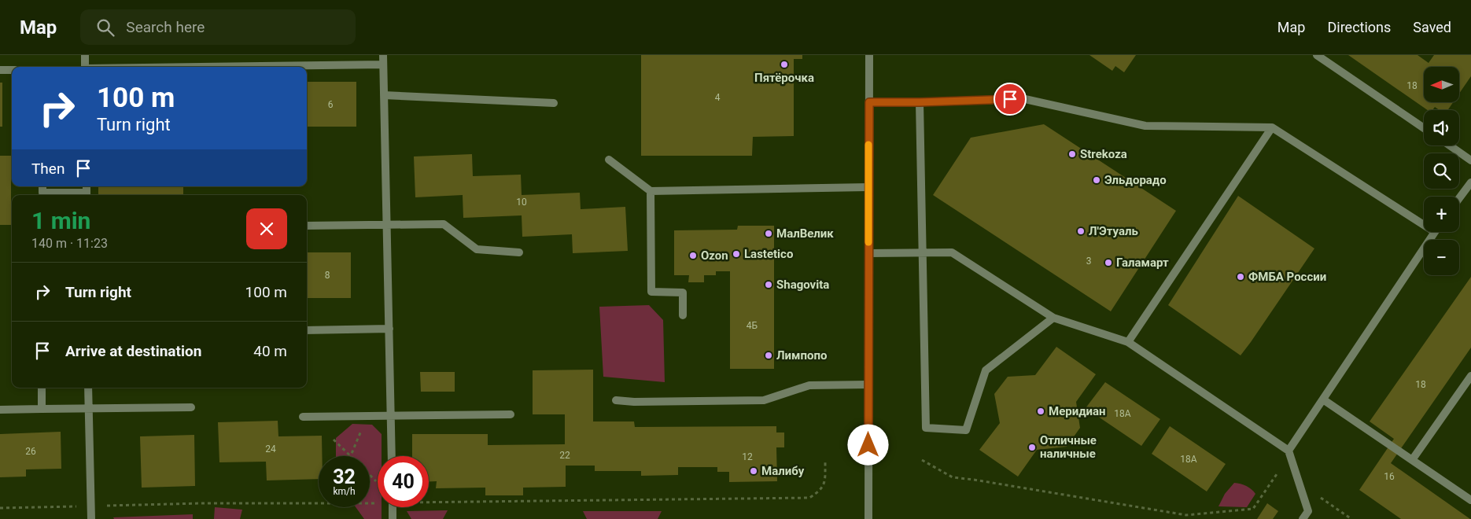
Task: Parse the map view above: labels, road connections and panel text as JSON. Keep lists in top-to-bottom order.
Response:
{
  "places": [
    "Пятёрочка",
    "Strekoza",
    "Эльдорадо",
    "Л'Этуаль",
    "МалВелик",
    "Lastetico",
    "Ozon",
    "Галамарт",
    "ФМБА России",
    "Shagovita",
    "Лимпопо",
    "Меридиан",
    "Отличные наличные",
    "Малибу"
  ],
  "house_numbers": [
    "18",
    "4",
    "6",
    "10",
    "3",
    "8",
    "4Б",
    "18",
    "18А",
    "24",
    "26",
    "22",
    "12",
    "18А",
    "16"
  ],
  "north": "left",
  "page": {
    "header": "Map",
    "search": "Search here",
    "nav": ["Map", "Directions", "Saved"],
    "map_buttons": ["+", "−"],
    "turn": ["100 m", "Turn right"],
    "then": "Then",
    "heading": ["1 min", "140 m · 11:23"],
    "list": [
      {
        "name": "Turn right",
        "value": "100 m"
      },
      {
        "name": "Arrive at destination",
        "value": "40 m"
      }
    ],
    "speed": "32 km/h",
    "limit": "40"
  }
}
